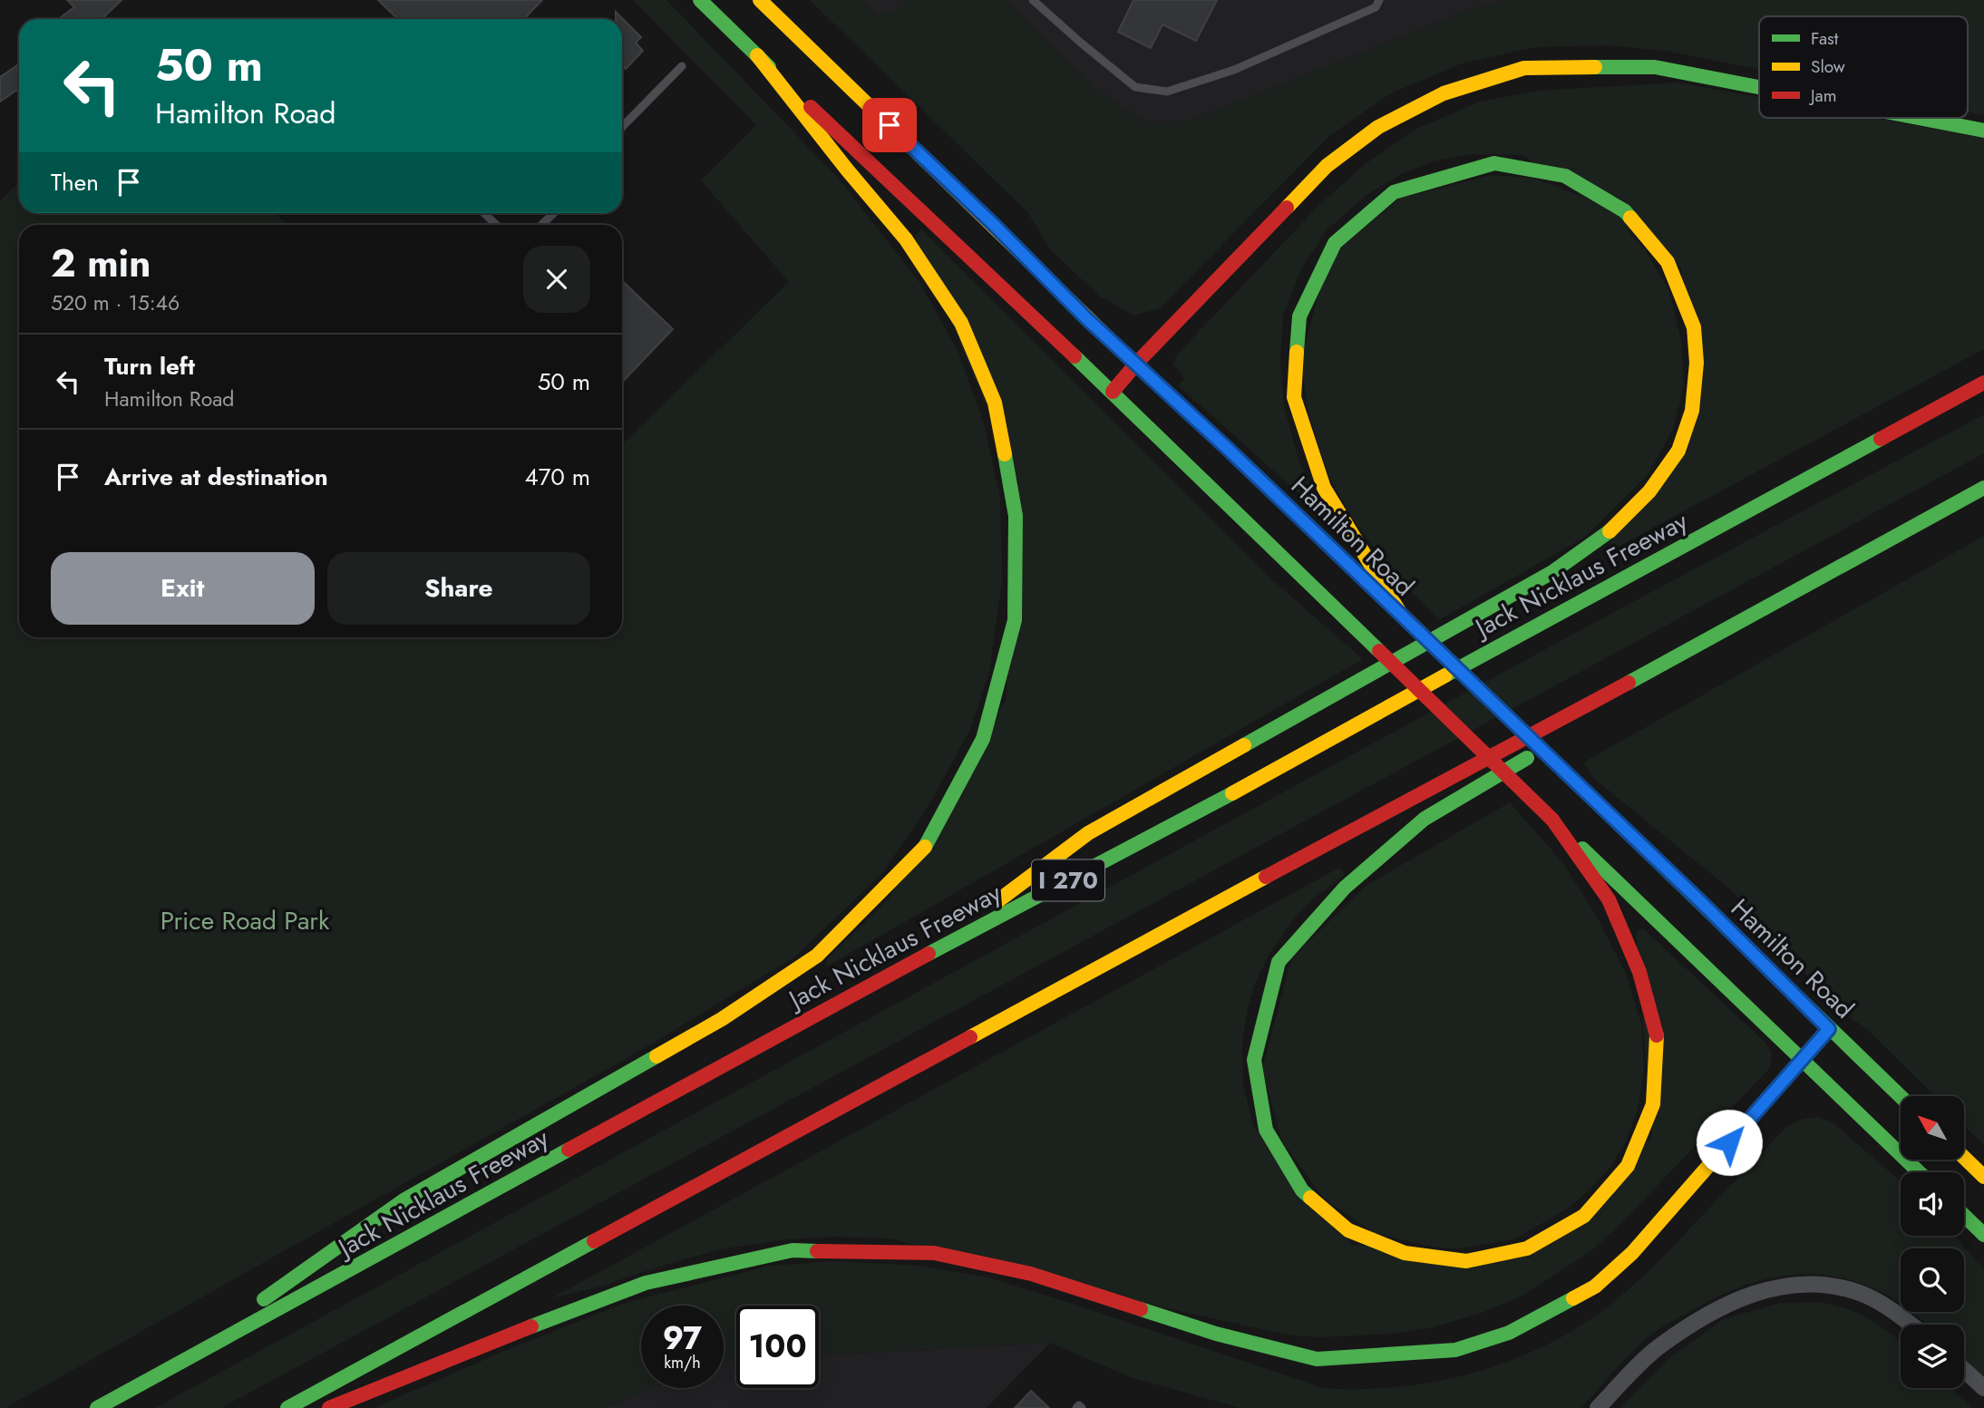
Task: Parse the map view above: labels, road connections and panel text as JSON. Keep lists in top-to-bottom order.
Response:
{
  "streets": {
    "main road": ["Hamilton Road", "Jack Nicklaus Freeway", "I 270"]
  },
  "parks": ["Price Road Park"],
  "legend": ["Fast", "Slow", "Jam"],
  "north": "top left",
  "page": {
    "turn": ["50 m", "Hamilton Road"],
    "then": "Then",
    "heading": ["2 min", "520 m · 15:46"],
    "list": [
      {
        "name": "Turn left",
        "note": "Hamilton Road",
        "value": "50 m"
      },
      {
        "name": "Arrive at destination",
        "value": "470 m"
      }
    ],
    "buttons": ["Exit", "Share"],
    "speed": "97 km/h",
    "limit": "100"
  }
}
